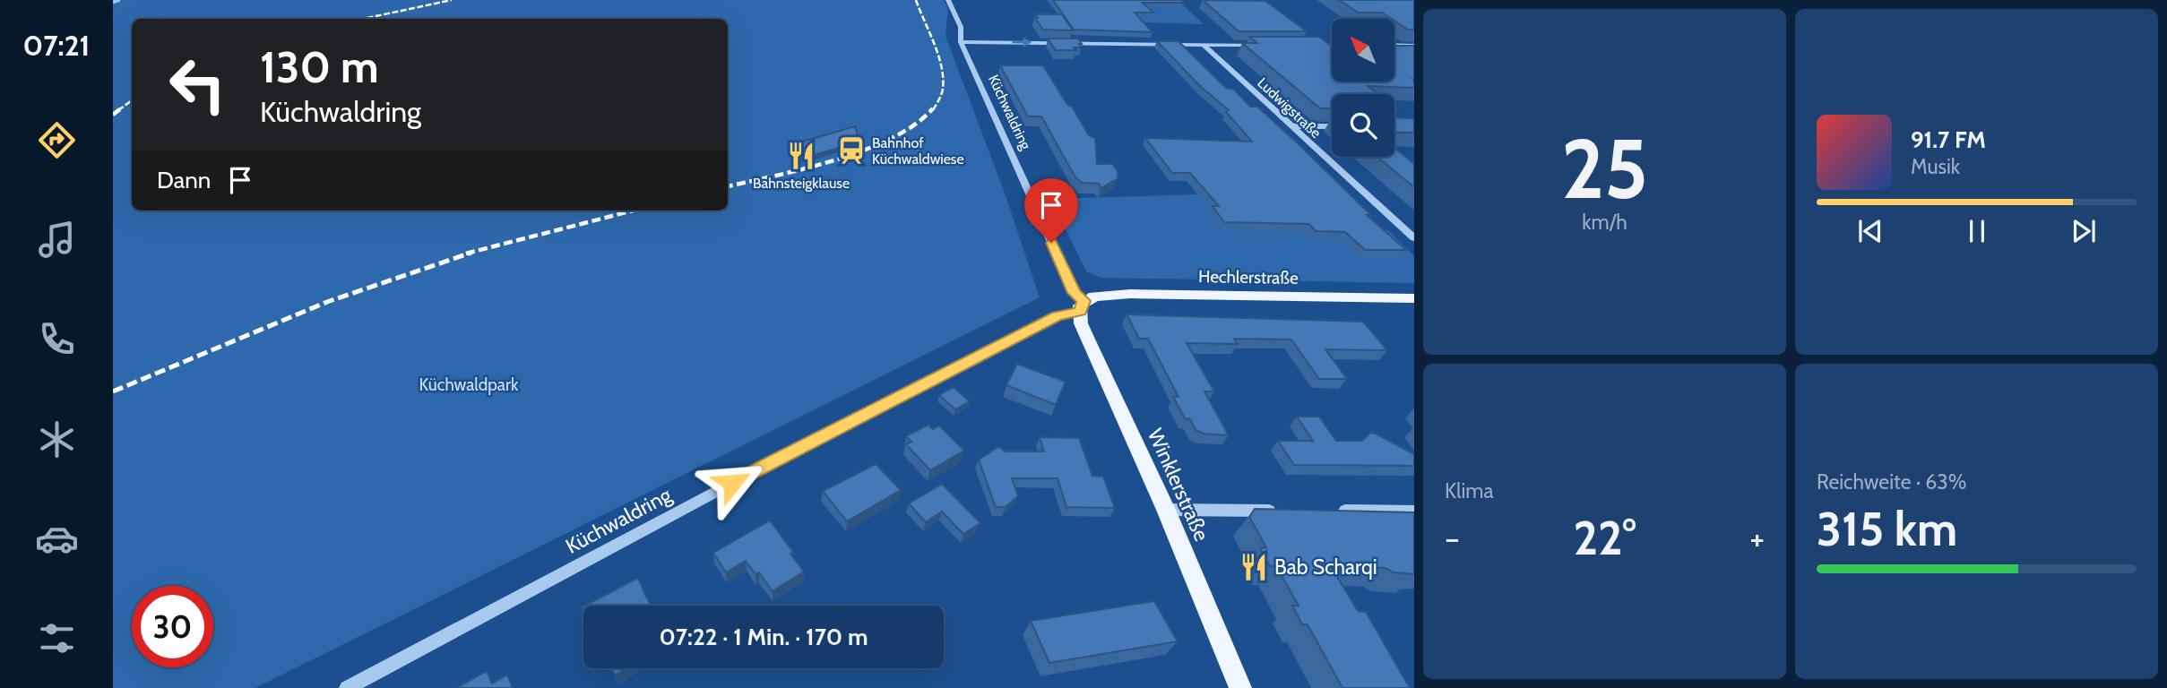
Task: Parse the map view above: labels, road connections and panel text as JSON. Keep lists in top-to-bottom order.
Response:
{
  "streets": {
    "main road": ["Hechlerstraße", "Winklerstraße"],
    "street": ["Ludwigstraße", "Küchwaldring"]
  },
  "crossings": [
    ["Küchwaldring", "Hechlerstraße"],
    ["Küchwaldring", "Winklerstraße"],
    ["Hechlerstraße", "Winklerstraße"]
  ],
  "parks": ["Küchwaldpark"],
  "places": {
    "station": ["Bahnhof Küchwaldwiese"],
    "restaurant": ["Bahnsteigklause", "Bab Scharqi"]
  },
  "north": "top left",
  "page": {
    "tabs": "07:21",
    "tile": [
      ["25", "km/h"],
      "Klima",
      ["Reichweite · 63%", "315 km"]
    ],
    "turn": ["130 m", "Küchwaldring"],
    "song": ["91.7 FM", "Musik"],
    "then": "Dann",
    "heat": ["−", "22°", "+"],
    "limit": "30",
    "trip": "07:22 · 1 Min. · 170 m"
  }
}
